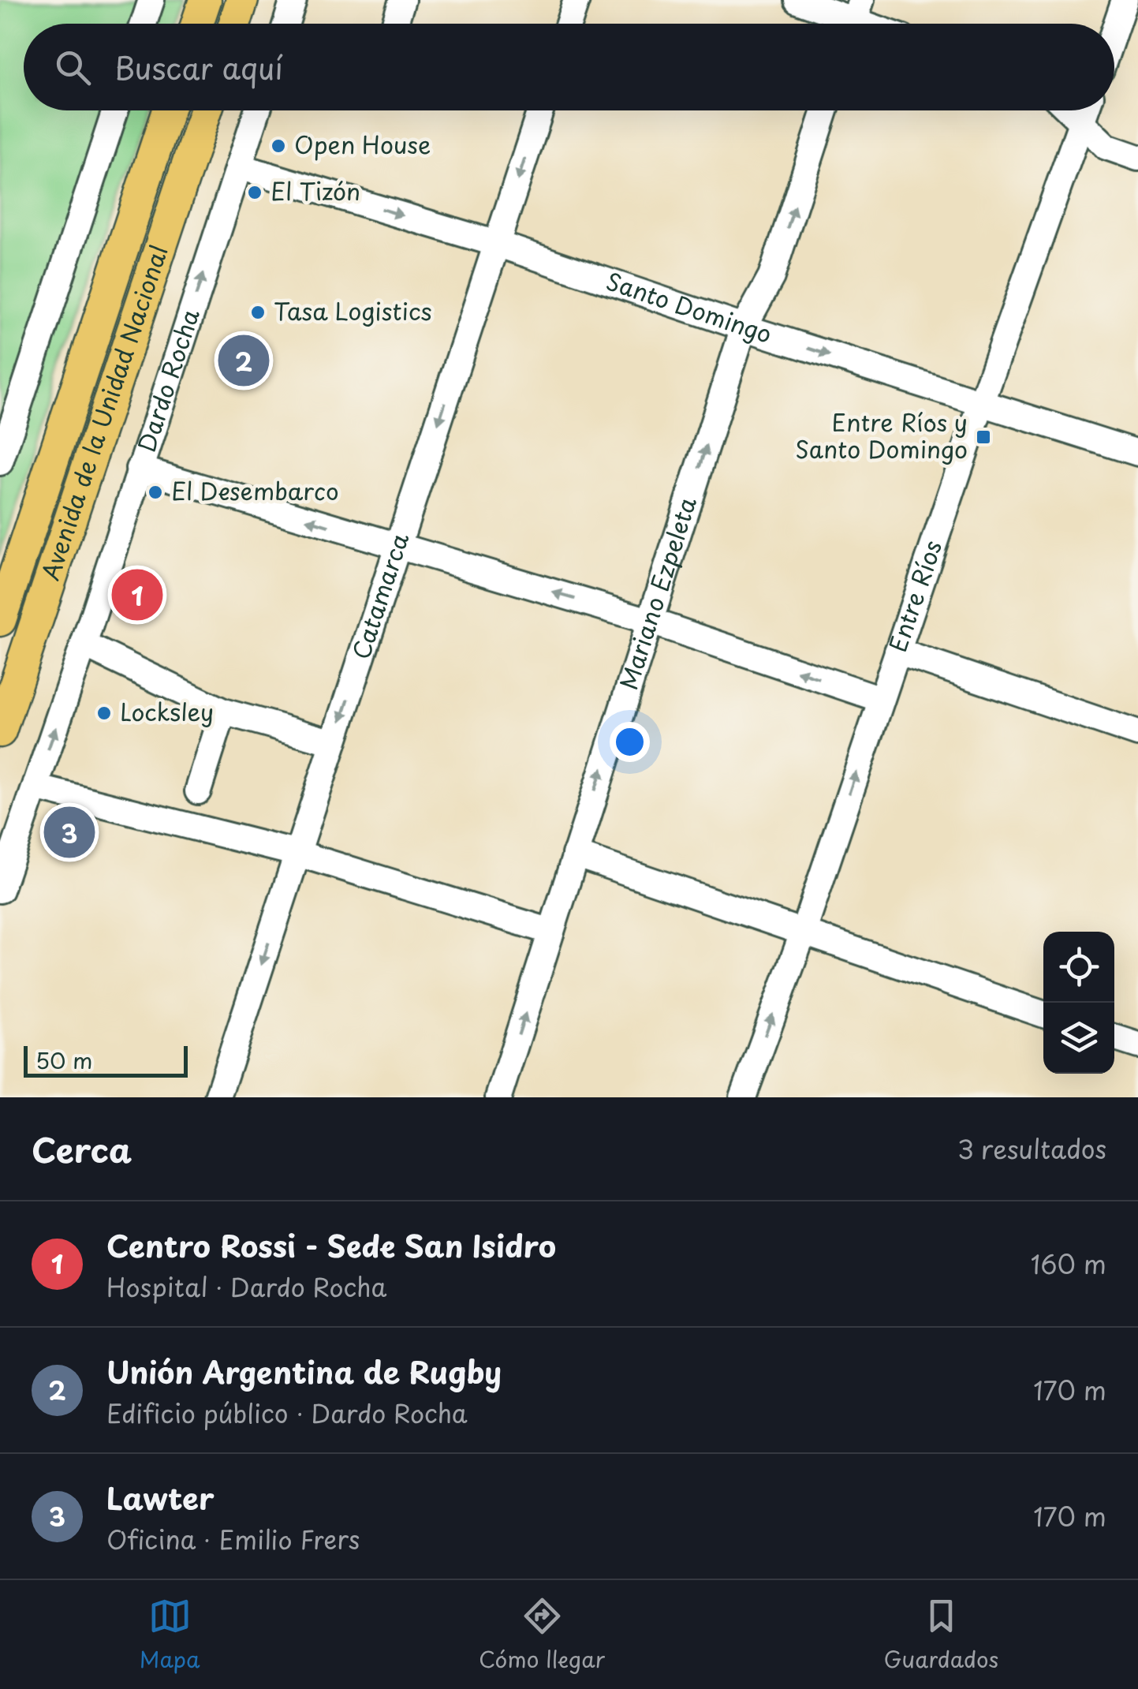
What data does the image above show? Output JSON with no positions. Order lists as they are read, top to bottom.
{
  "streets": {
    "main road": ["Avenida de la Unidad Nacional"],
    "street": [
      "Santo Domingo",
      "Dardo Rocha",
      "Mariano Ezpeleta",
      "Entre Ríos",
      "Catamarca"
    ]
  },
  "crossings": [
    ["Santo Domingo", "Dardo Rocha"],
    ["Santo Domingo", "Mariano Ezpeleta"],
    ["Santo Domingo", "Entre Ríos"],
    ["Santo Domingo", "Catamarca"]
  ],
  "one_way": [
    "Santo Domingo",
    "Mariano Ezpeleta",
    "Entre Ríos",
    "Catamarca"
  ],
  "places": {
    "other": [
      "Open House",
      "El Tizón",
      "Tasa Logistics",
      "El Desembarco",
      "Locksley"
    ],
    "transit": ["Entre Ríos y Santo Domingo"]
  },
  "scale_bar": "50 m",
  "page": {
    "search": "Buscar aquí",
    "pins": ["2", "1", "3"],
    "scale": "50 m",
    "heading": ["Cerca", "3 resultados"],
    "list": [
      {
        "mark": "1",
        "name": "Centro Rossi - Sede San Isidro",
        "note": "Hospital · Dardo Rocha",
        "value": "160 m"
      },
      {
        "mark": "2",
        "name": "Unión Argentina de Rugby",
        "note": "Edificio público · Dardo Rocha",
        "value": "170 m"
      },
      {
        "mark": "3",
        "name": "Lawter",
        "note": "Oficina · Emilio Frers",
        "value": "170 m"
      }
    ],
    "nav": ["Mapa", "Cómo llegar", "Guardados"]
  }
}
